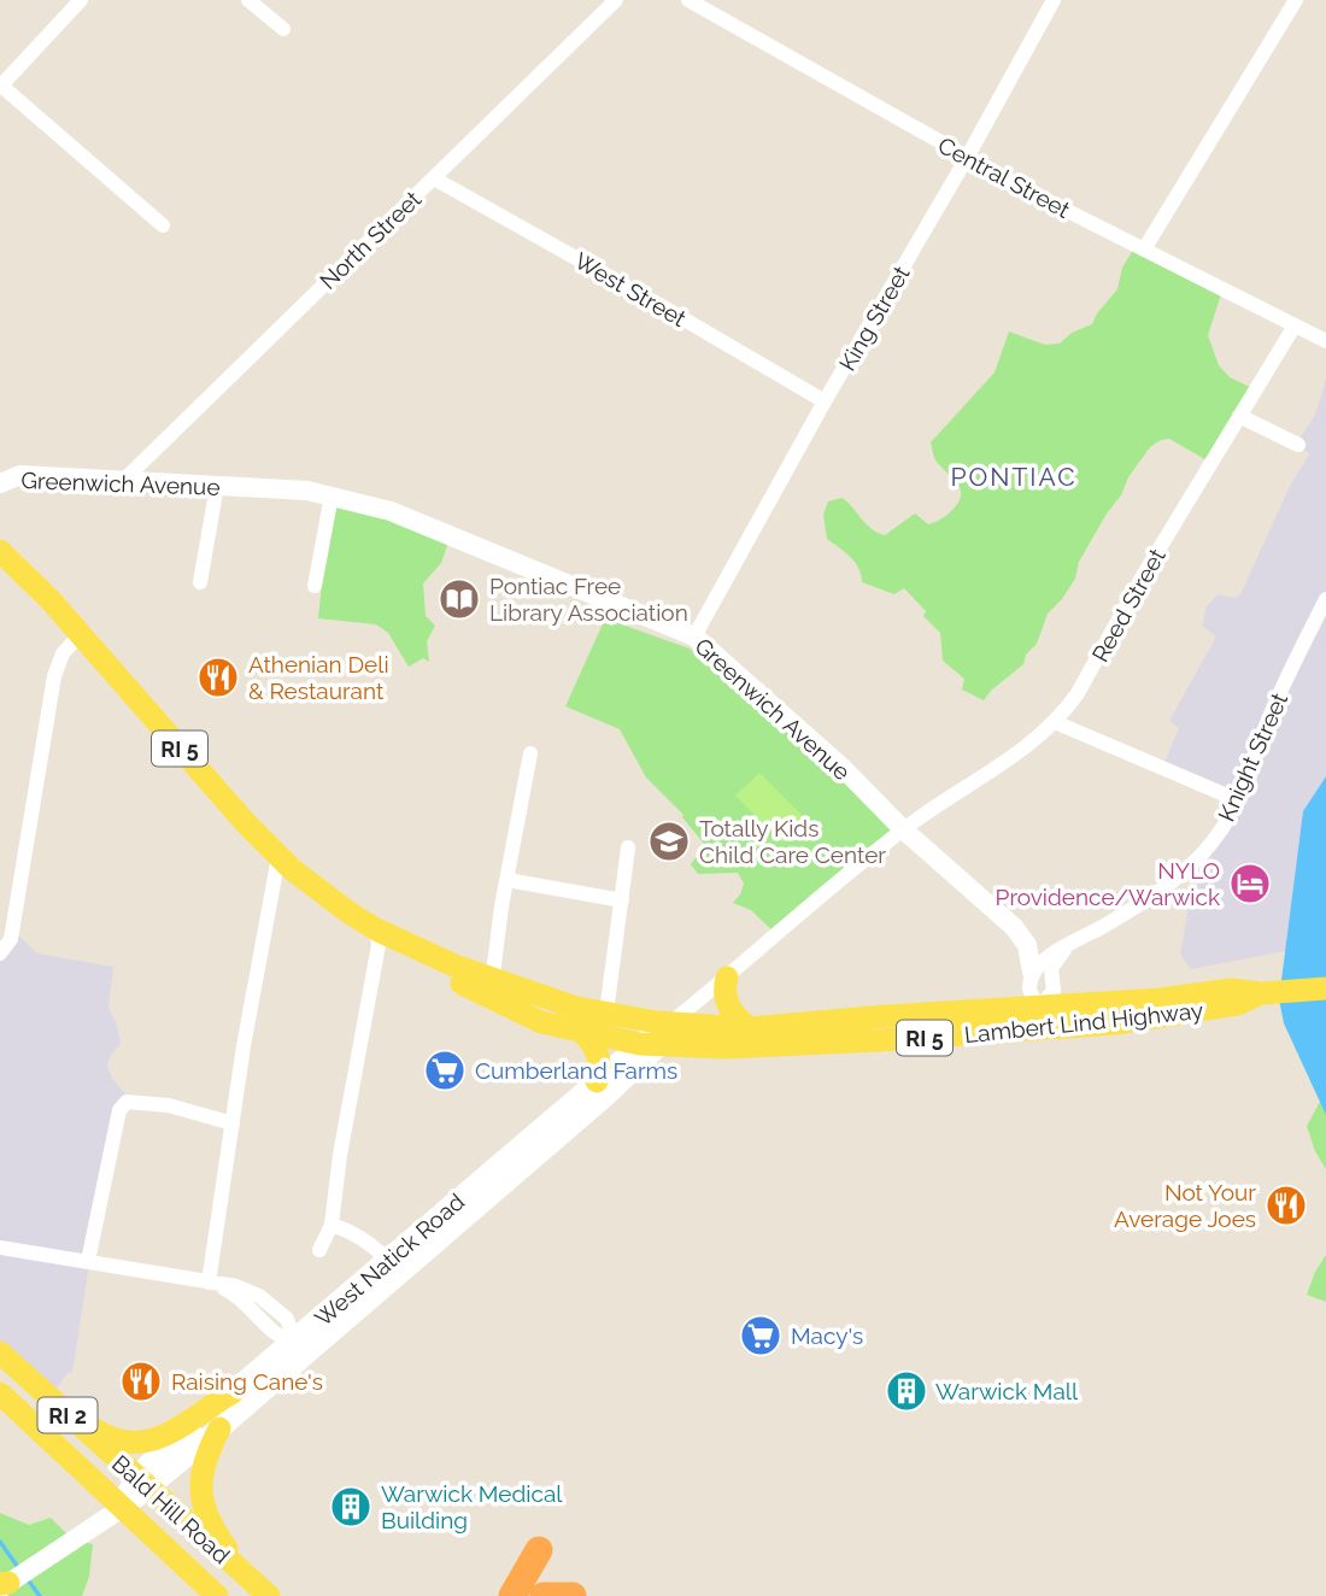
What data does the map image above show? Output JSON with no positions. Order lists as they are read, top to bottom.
{
  "streets": {
    "main road": [
      "RI 5",
      "Lambert Lind Highway",
      "West Natick Road",
      "RI 2",
      "Bald Hill Road"
    ],
    "street": [
      "Central Street",
      "North Street",
      "West Street",
      "King Street",
      "Greenwich Avenue",
      "Reed Street",
      "Knight Street"
    ]
  },
  "crossings": [
    ["Central Street", "King Street"],
    ["Central Street", "Reed Street"],
    ["North Street", "West Street"],
    ["North Street", "Greenwich Avenue"],
    ["West Street", "King Street"],
    ["King Street", "Greenwich Avenue"],
    ["Greenwich Avenue", "Reed Street"],
    ["Greenwich Avenue", "Knight Street"],
    ["Greenwich Avenue", "West Natick Road"],
    ["Reed Street", "West Natick Road"],
    ["Lambert Lind Highway", "West Natick Road"],
    ["West Natick Road", "Bald Hill Road"]
  ],
  "districts": ["PONTIAC"],
  "places": {
    "library": ["Pontiac Free Library Association"],
    "restaurant": ["Athenian Deli & Restaurant", "Not Your Average Joes", "Raising Cane's"],
    "school or university": ["Totally Kids Child Care Center"],
    "hotel": ["NYLO Providence/Warwick"],
    "supermarket": ["Cumberland Farms", "Macy's"],
    "building": ["Warwick Mall", "Warwick Medical Building"]
  }
}
